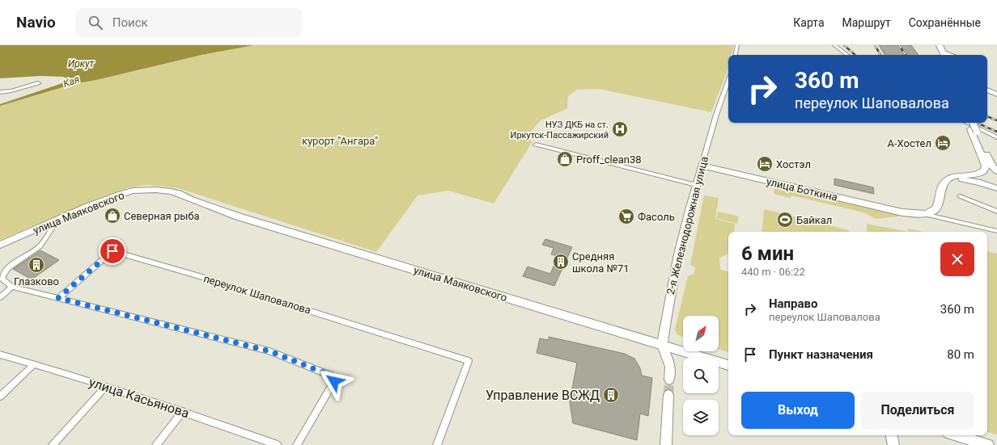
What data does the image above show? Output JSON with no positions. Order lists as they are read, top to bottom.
{
  "streets": {
    "main road": ["улица Боткина", "улица Маяковского", "2-я Железнодорожная улица"],
    "street": ["переулок Шаповалова", "улица Касьянова"]
  },
  "crossings": [
    ["улица Боткина", "2-я Железнодорожная улица"],
    ["улица Маяковского", "2-я Железнодорожная улица"]
  ],
  "water": ["Иркут", "Кая"],
  "parks": ["курорт \"Ангара\""],
  "places": {
    "hospital": ["НУЗ ДКБ на ст. Иркутск-Пассажирский"],
    "hotel": ["А-Хостел", "Хостэл"],
    "shop": ["Proff_clean38", "Северная рыба"],
    "supermarket": ["Фасоль"],
    "sports": ["Байкал"],
    "building": ["Средняя школа №71", "Глазково", "Управление ВСЖД"]
  },
  "north": "top right",
  "page": {
    "header": "Navio",
    "search": "Поиск",
    "nav": ["Карта", "Маршрут", "Сохранённые"],
    "turn": ["360 m", "переулок Шаповалова"],
    "heading": ["6 мин", "440 m · 06:22"],
    "list": [
      {
        "name": "Направо",
        "note": "переулок Шаповалова",
        "value": "360 m"
      },
      {
        "name": "Пункт назначения",
        "value": "80 m"
      }
    ],
    "buttons": ["Выход", "Поделиться"]
  }
}
